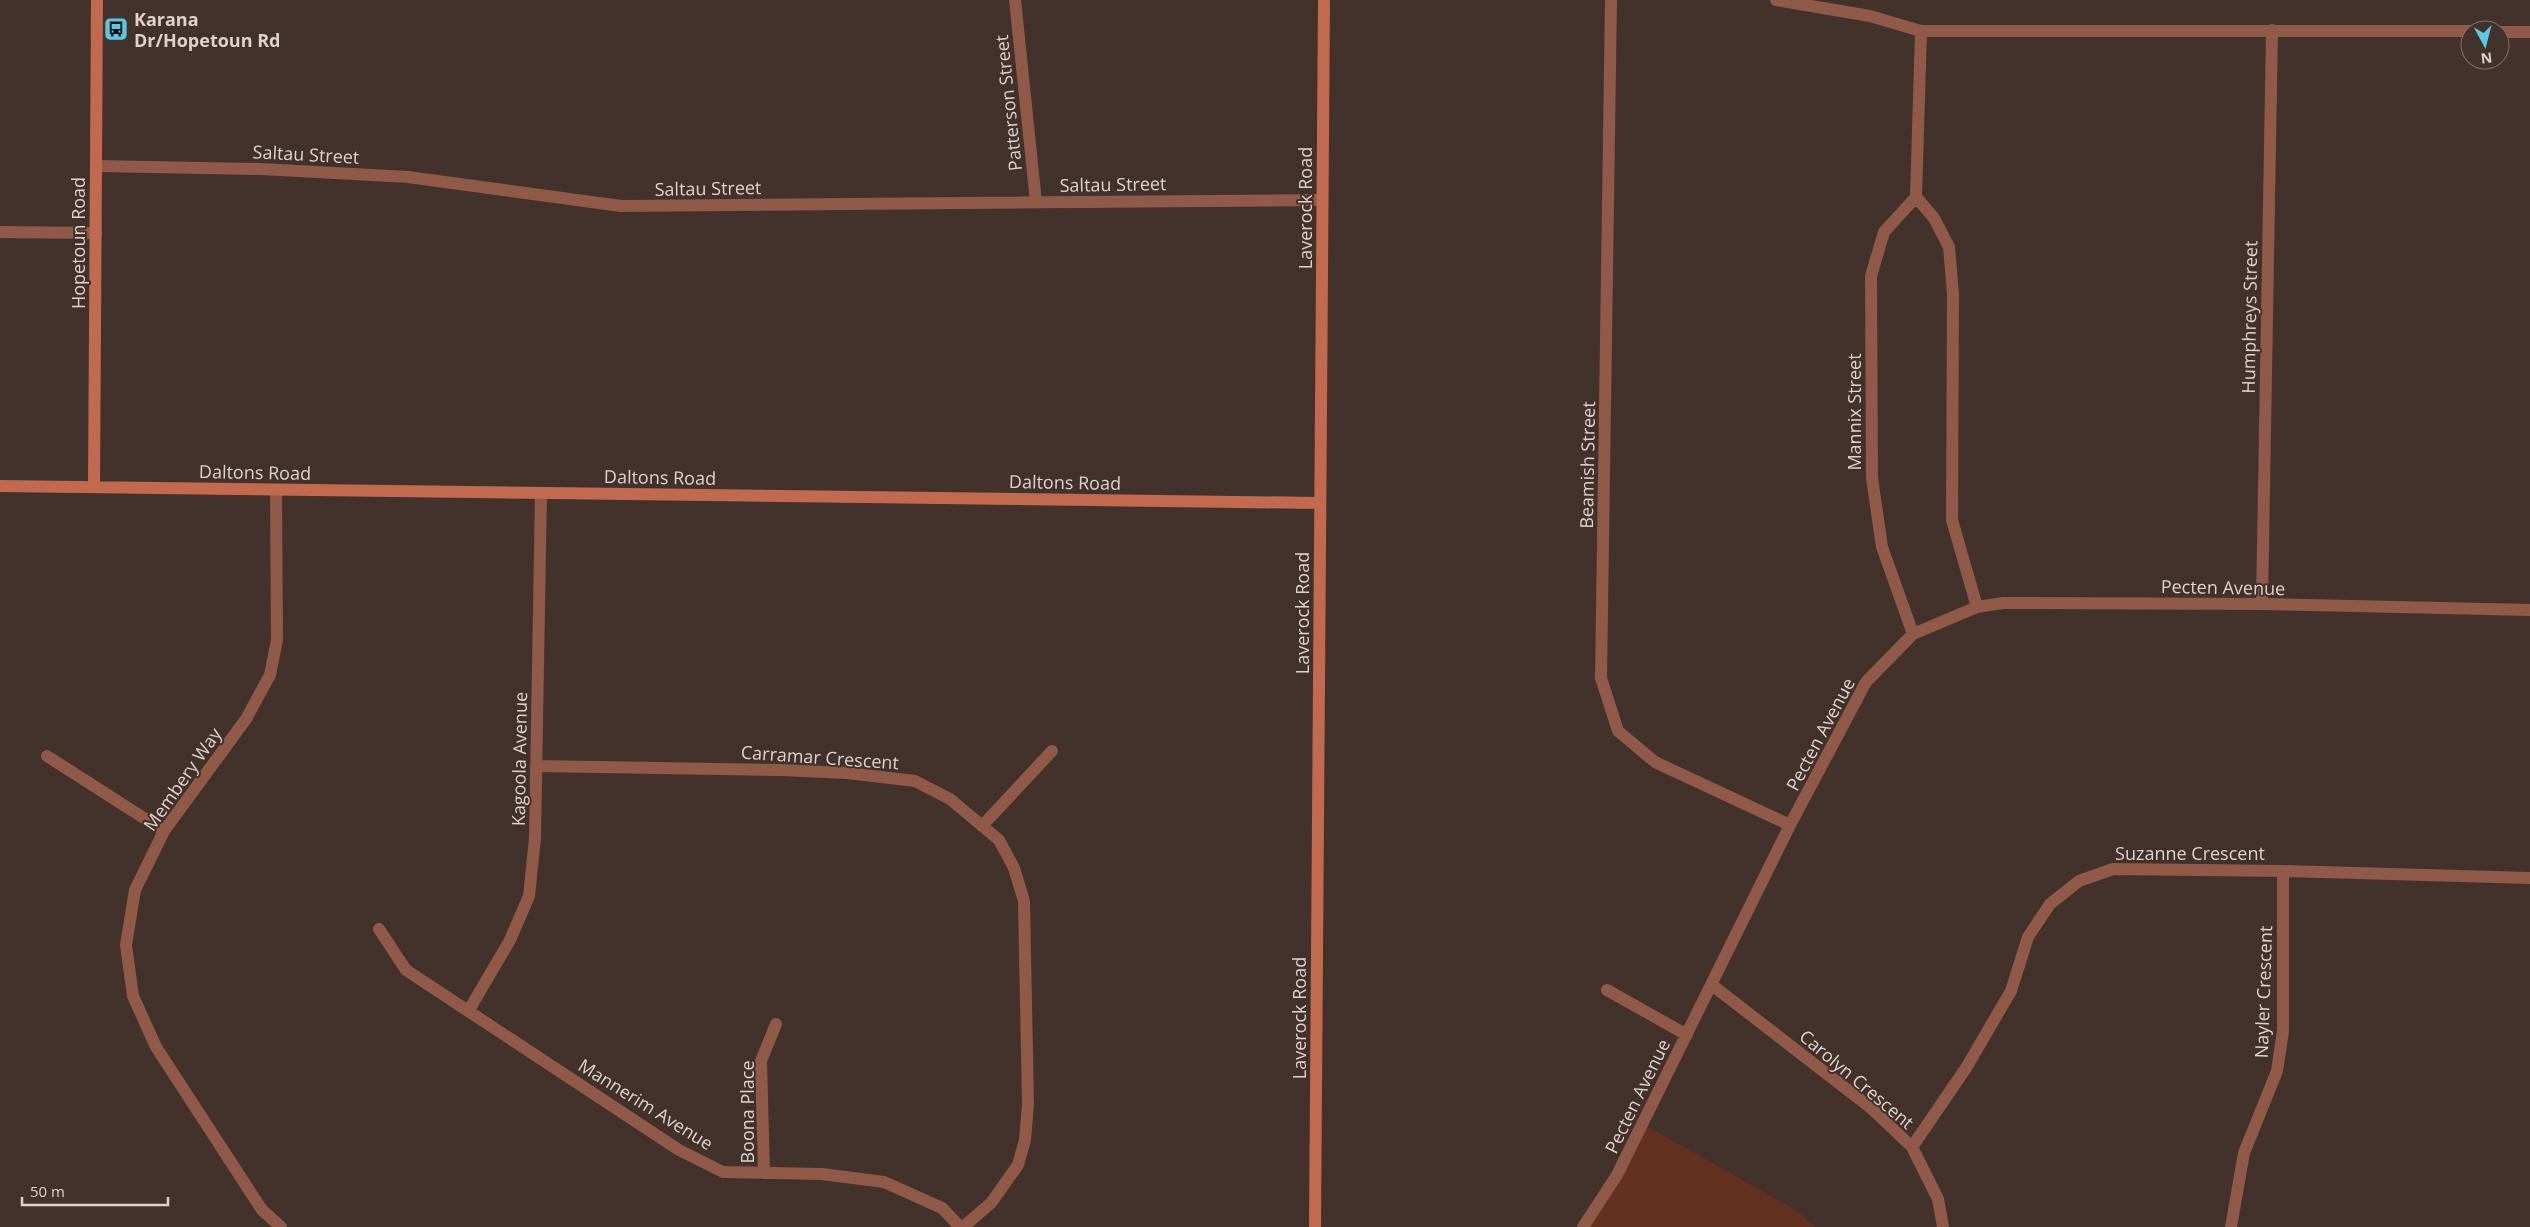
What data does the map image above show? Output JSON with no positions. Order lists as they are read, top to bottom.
{
  "streets": {
    "street": [
      "Patterson Street",
      "Saltau Street",
      "Laverock Road",
      "Hopetoun Road",
      "Humphreys Street",
      "Mannix Street",
      "Beamish Street",
      "Daltons Road",
      "Pecten Avenue",
      "Carramar Crescent",
      "Kagoola Avenue",
      "Membery Way",
      "Suzanne Crescent",
      "Nayler Crescent",
      "Carolyn Crescent",
      "Mannerim Avenue",
      "Boona Place"
    ]
  },
  "crossings": [
    ["Patterson Street", "Saltau Street"],
    ["Saltau Street", "Laverock Road"],
    ["Saltau Street", "Hopetoun Road"],
    ["Laverock Road", "Daltons Road"],
    ["Hopetoun Road", "Daltons Road"],
    ["Humphreys Street", "Pecten Avenue"],
    ["Mannix Street", "Pecten Avenue"],
    ["Beamish Street", "Pecten Avenue"],
    ["Daltons Road", "Kagoola Avenue"],
    ["Daltons Road", "Membery Way"],
    ["Pecten Avenue", "Carolyn Crescent"],
    ["Carramar Crescent", "Kagoola Avenue"],
    ["Carramar Crescent", "Mannerim Avenue"],
    ["Kagoola Avenue", "Mannerim Avenue"],
    ["Suzanne Crescent", "Nayler Crescent"],
    ["Suzanne Crescent", "Carolyn Crescent"],
    ["Mannerim Avenue", "Boona Place"]
  ],
  "places": {
    "bus stop": ["Karana Dr/Hopetoun Rd"]
  },
  "scale_bar": "50 m",
  "north": "bottom"
}
